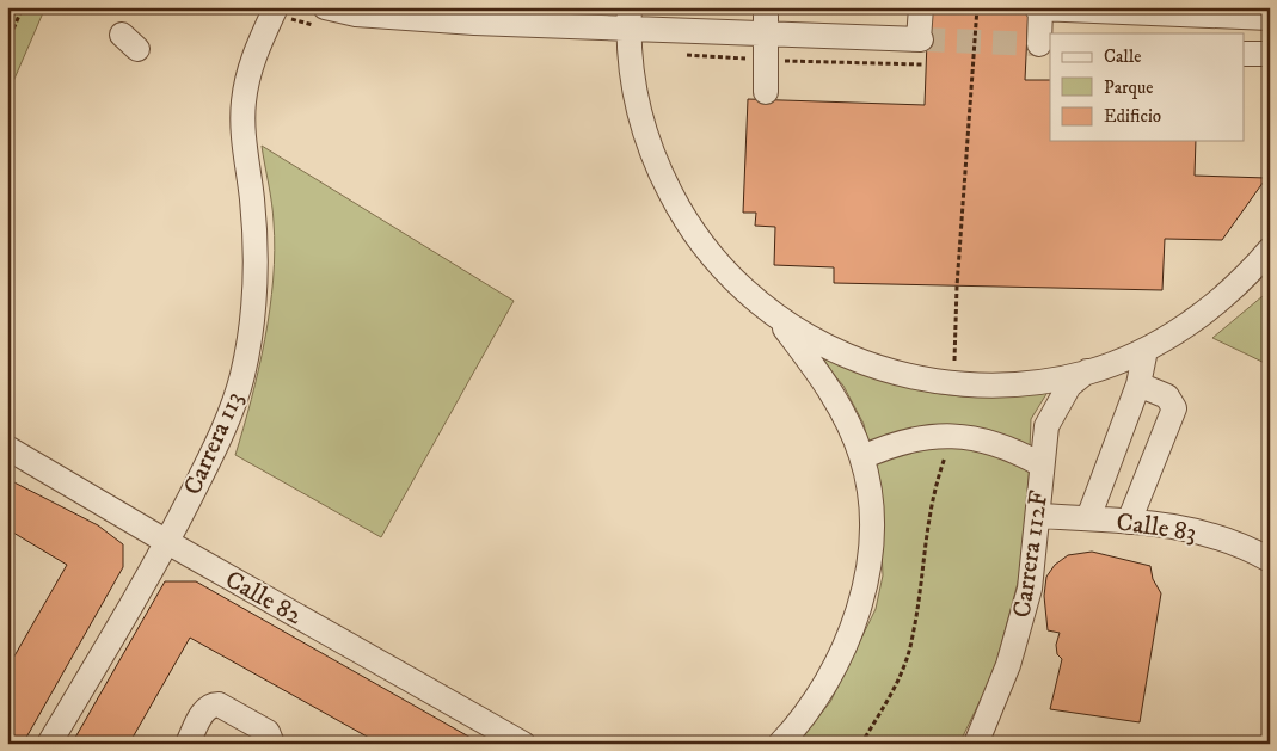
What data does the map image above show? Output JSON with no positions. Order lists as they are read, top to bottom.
{
  "streets": {
    "street": [
      "Carrera 113",
      "Calle 83",
      "Carrera 112F",
      "Calle 82"
    ]
  },
  "crossings": [
    ["Carrera 113", "Calle 82"],
    ["Calle 83", "Carrera 112F"]
  ],
  "legend": ["Calle", "Parque", "Edificio"]
}
